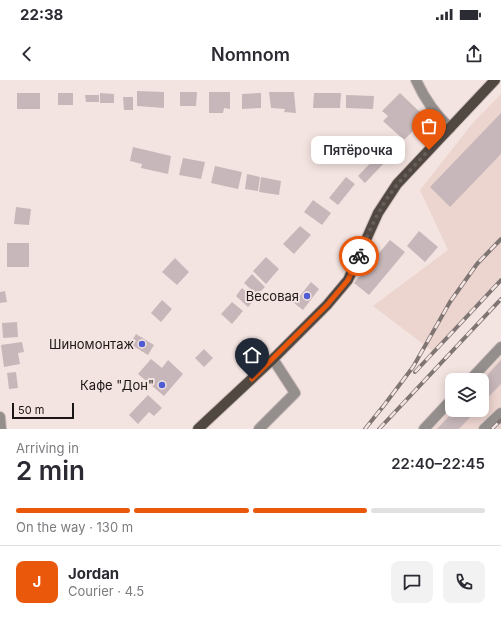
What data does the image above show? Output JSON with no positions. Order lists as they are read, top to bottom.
{
  "places": [
    "Пятёрочка",
    "Весовая",
    "Шиномонтаж",
    "Кафе \"Дон\""
  ],
  "scale_bar": "50 m",
  "page": {
    "status": "22:38",
    "header": "Nomnom",
    "bubble": "Пятёрочка",
    "scale": "50 m",
    "heading": ["2 min", "Arriving in", "22:40–22:45"],
    "panel": ["Jordan", "Courier · 4.5"],
    "bar": "On the way · 130 m",
    "round": "J"
  }
}
